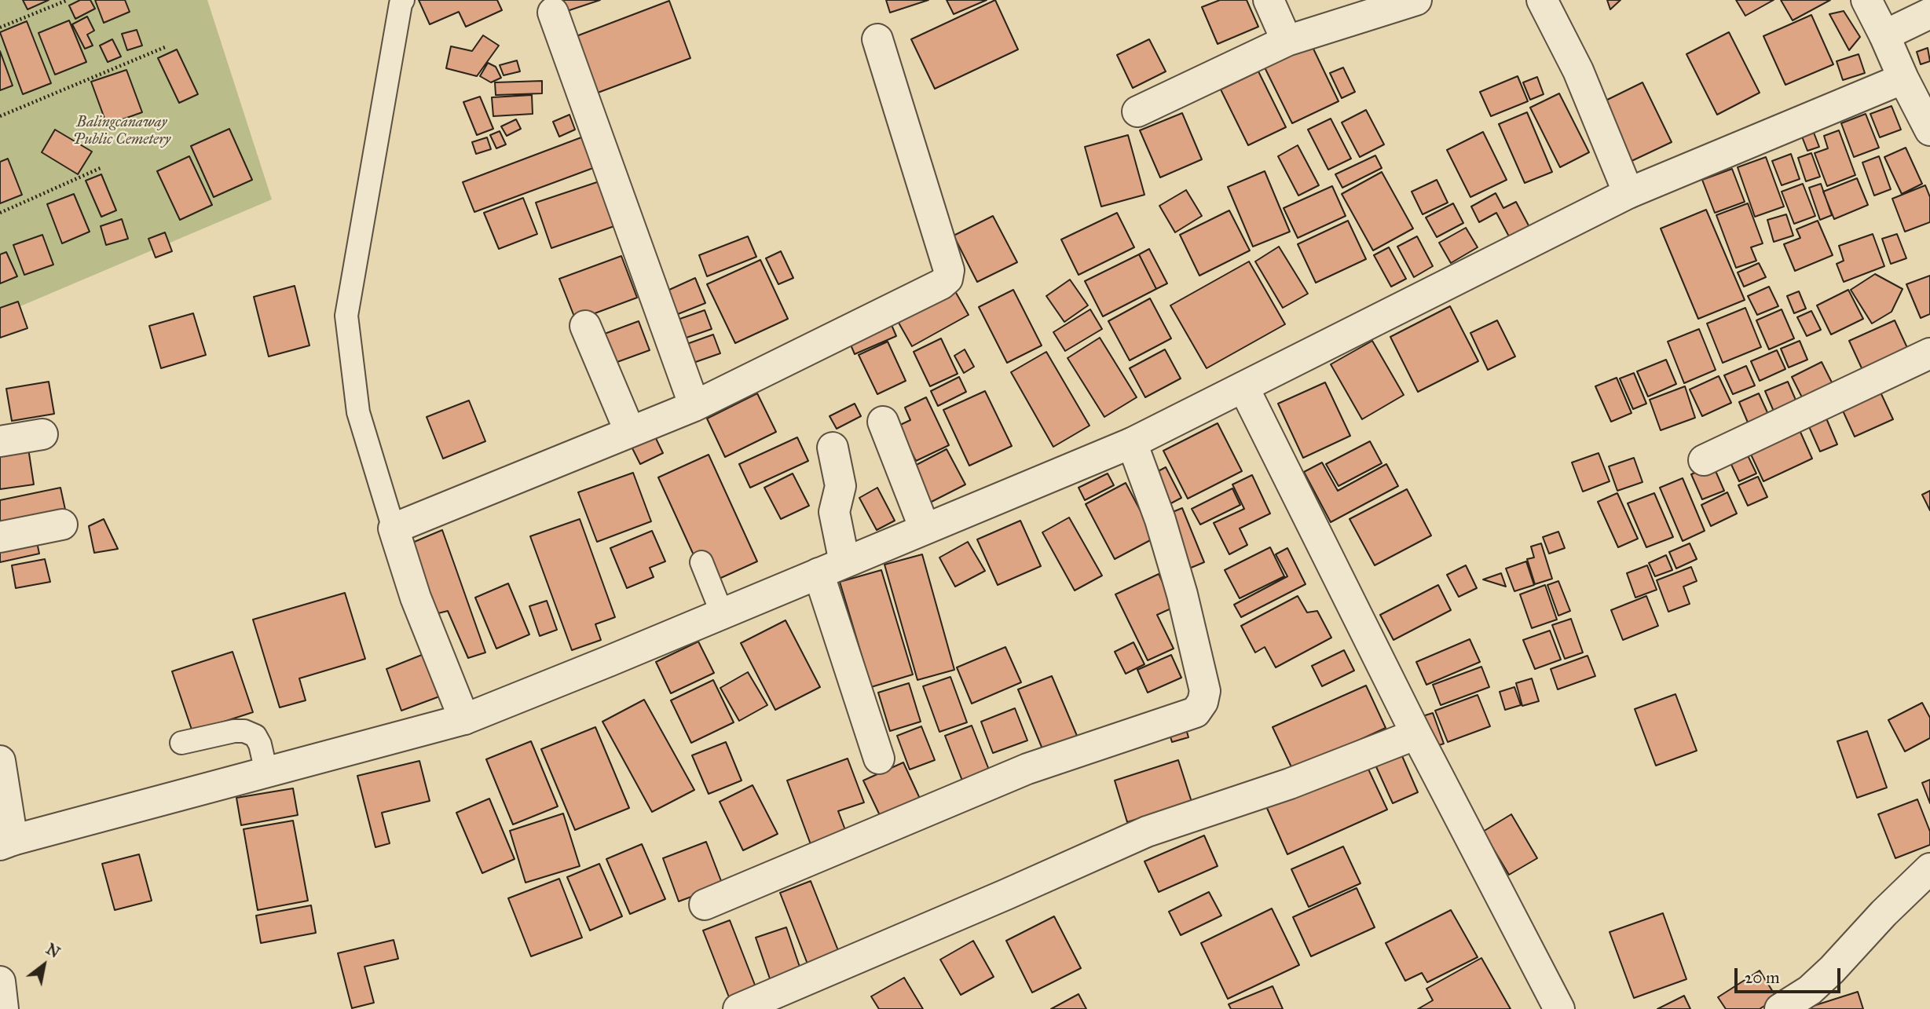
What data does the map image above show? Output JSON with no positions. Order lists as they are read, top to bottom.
{
  "parks": ["Balingcanaway Public Cemetery"],
  "scale_bar": "20 m",
  "north": "top right"
}
